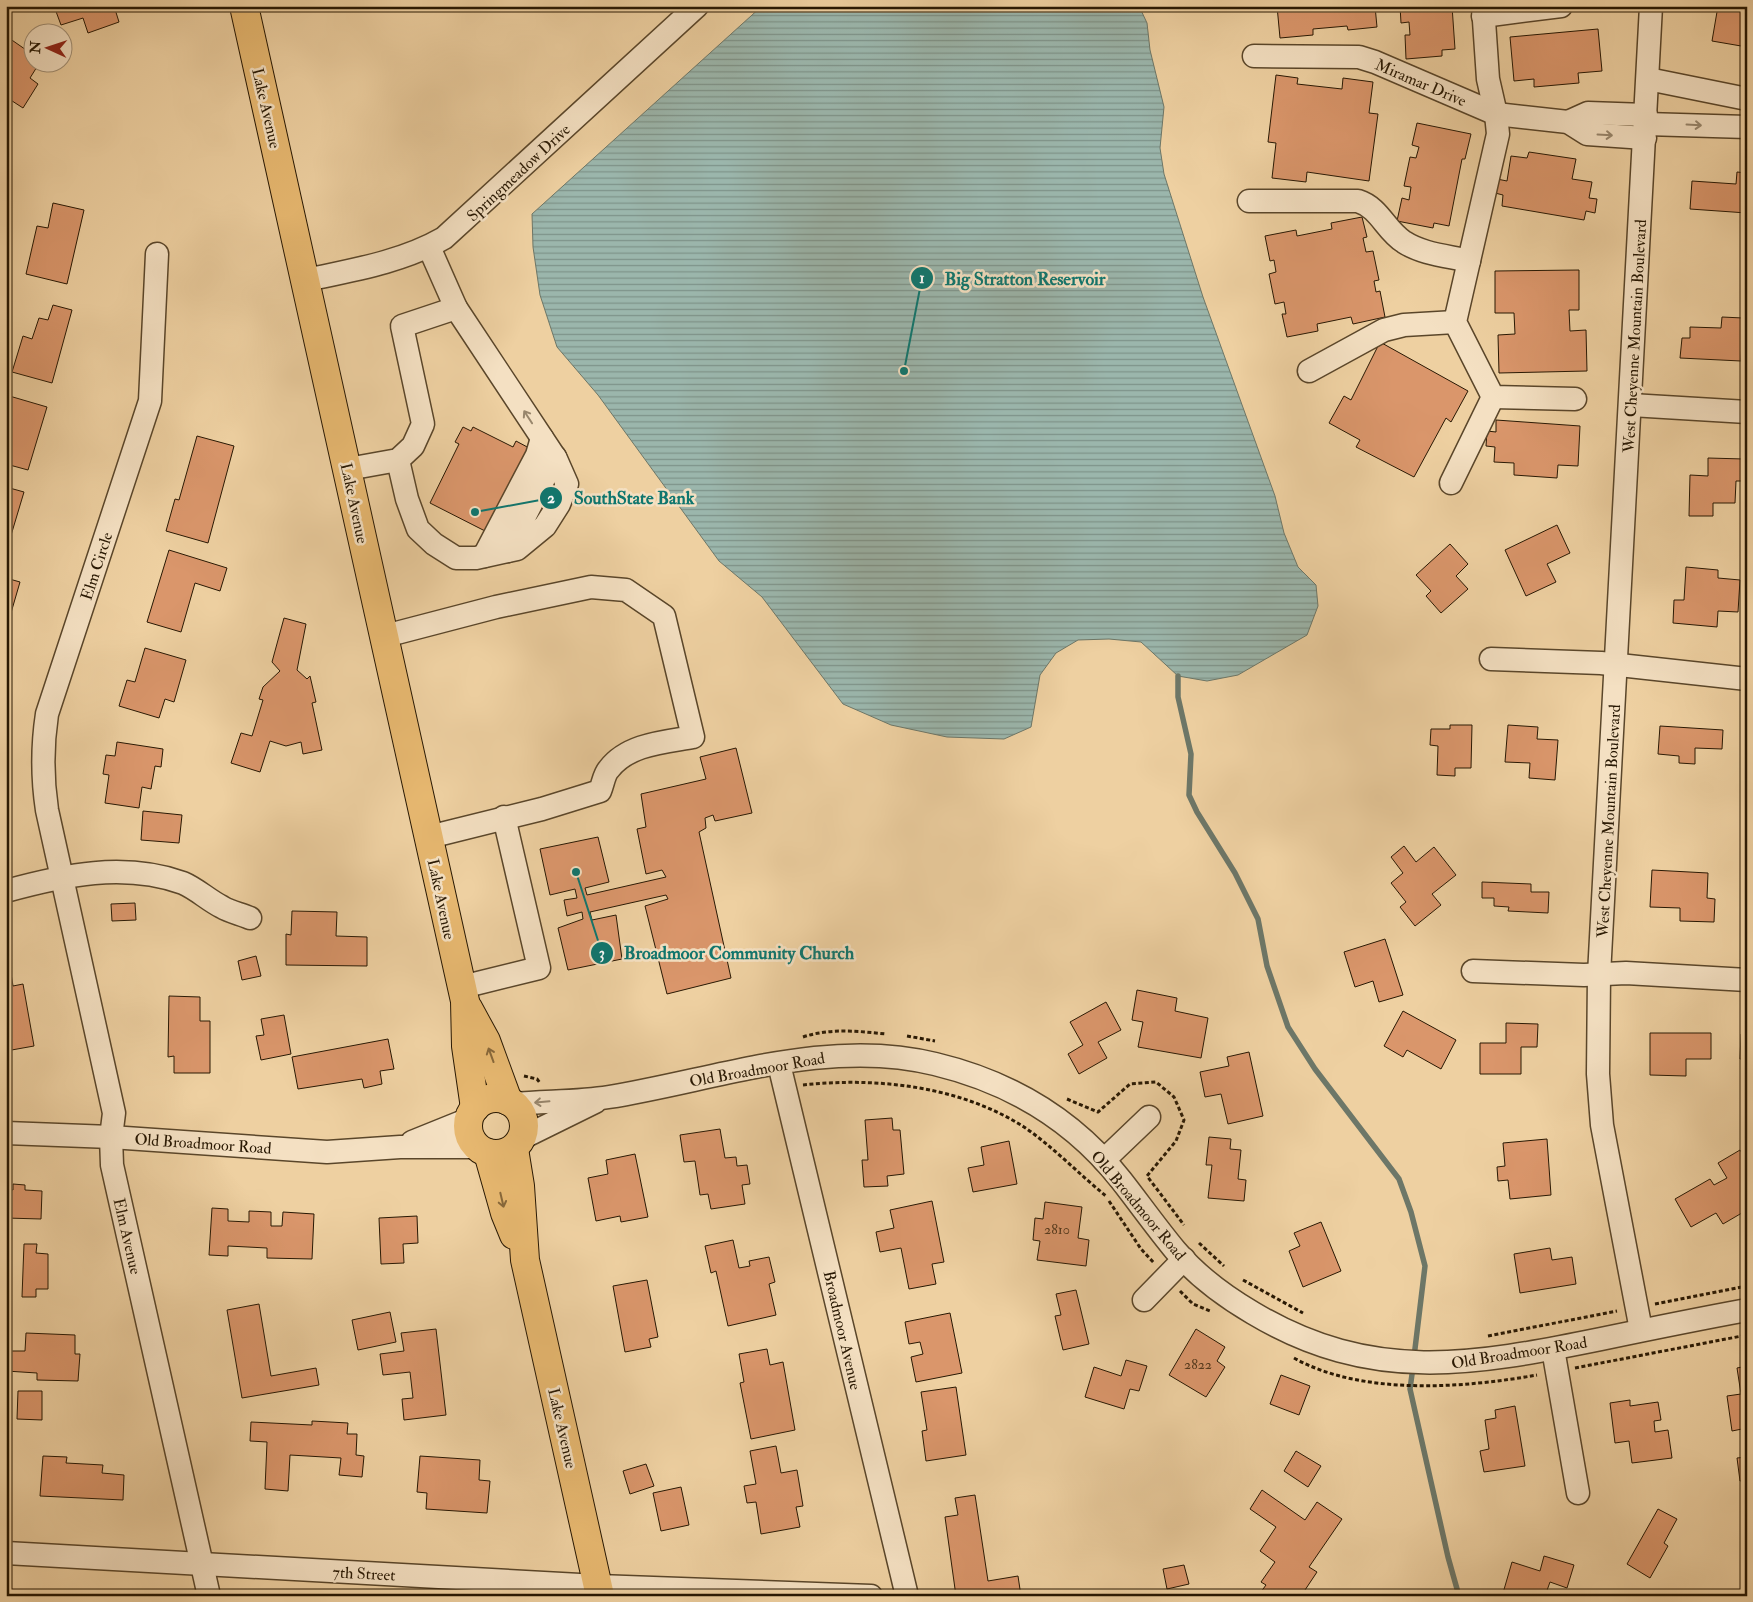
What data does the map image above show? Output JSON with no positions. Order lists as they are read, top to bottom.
{
  "streets": {
    "main road": ["Lake Avenue"],
    "street": [
      "Miramar Drive",
      "Springmeadow Drive",
      "West Cheyenne Mountain Boulevard",
      "Elm Circle",
      "Old Broadmoor Road",
      "Elm Avenue",
      "Broadmoor Avenue",
      "7th Street"
    ]
  },
  "crossings": [
    ["Miramar Drive", "West Cheyenne Mountain Boulevard"],
    ["Lake Avenue", "Springmeadow Drive"],
    ["Lake Avenue", "Old Broadmoor Road"],
    ["Lake Avenue", "7th Street"],
    ["West Cheyenne Mountain Boulevard", "Old Broadmoor Road"],
    ["Elm Circle", "Elm Avenue"],
    ["Old Broadmoor Road", "Elm Avenue"],
    ["Old Broadmoor Road", "Broadmoor Avenue"],
    ["Elm Avenue", "7th Street"]
  ],
  "places": ["Big Stratton Reservoir", "SouthState Bank", "Broadmoor Community Church"],
  "house_numbers": ["2810", "2822"],
  "north": "left"
}
